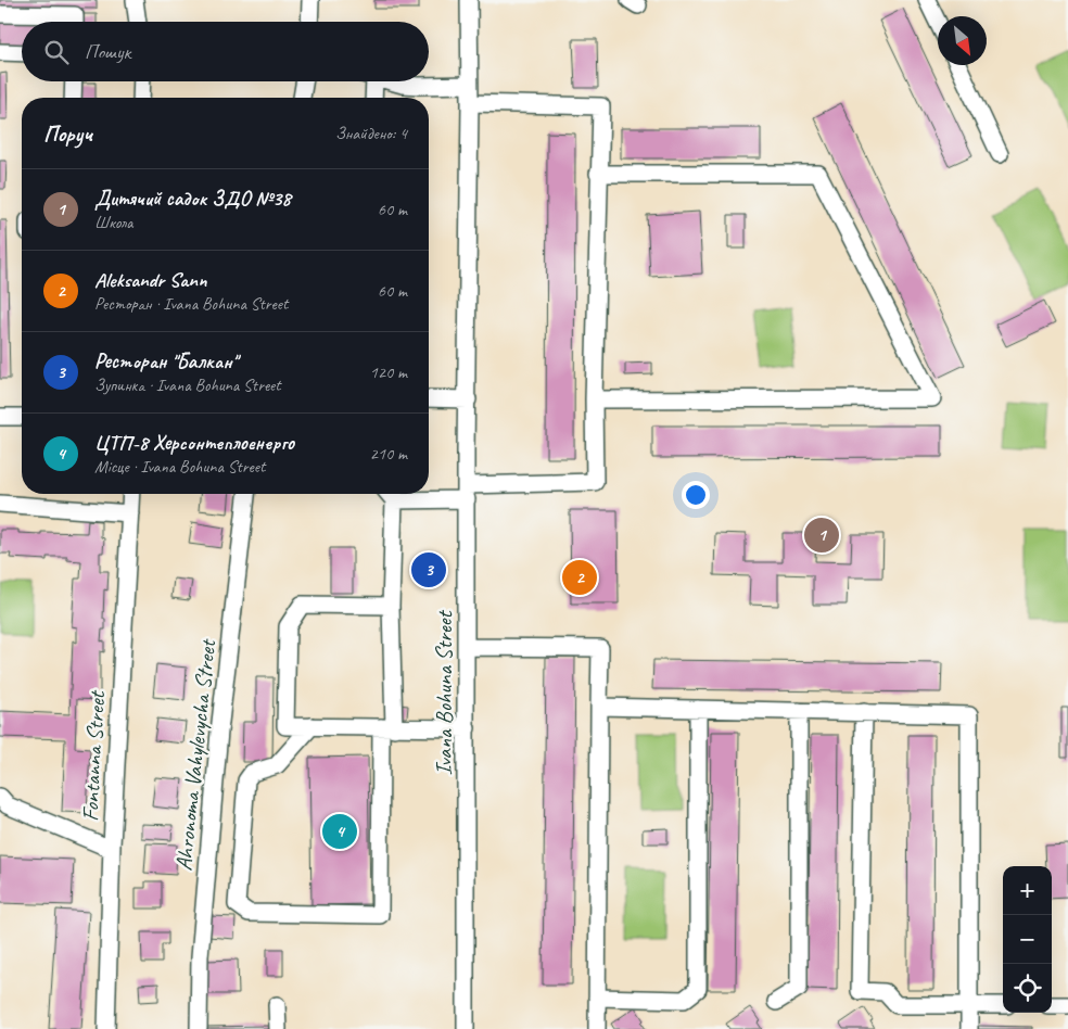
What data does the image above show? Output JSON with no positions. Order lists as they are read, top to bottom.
{
  "streets": {
    "street": ["Ivana Bohuna Street", "Ahronoma Vahylevycha Street", "Fontanna Street"]
  },
  "north": "bottom right",
  "page": {
    "search": "Пошук",
    "heading": ["Поруч", "Знайдено: 4"],
    "list": [
      {
        "mark": "1",
        "name": "Дитячий садок ЗДО №38",
        "note": "Школа",
        "value": "60 m"
      },
      {
        "mark": "2",
        "name": "Aleksandr Sann",
        "note": "Ресторан · Ivana Bohuna Street",
        "value": "60 m"
      },
      {
        "mark": "3",
        "name": "Ресторан \"Балкан\"",
        "note": "Зупинка · Ivana Bohuna Street",
        "value": "120 m"
      },
      {
        "mark": "4",
        "name": "ЦТП-8 Херсонтеплоенерго",
        "note": "Місце · Ivana Bohuna Street",
        "value": "210 m"
      }
    ],
    "pins": [
      "1",
      "3",
      "2",
      "4"
    ],
    "map_buttons": ["+", "−"]
  }
}
